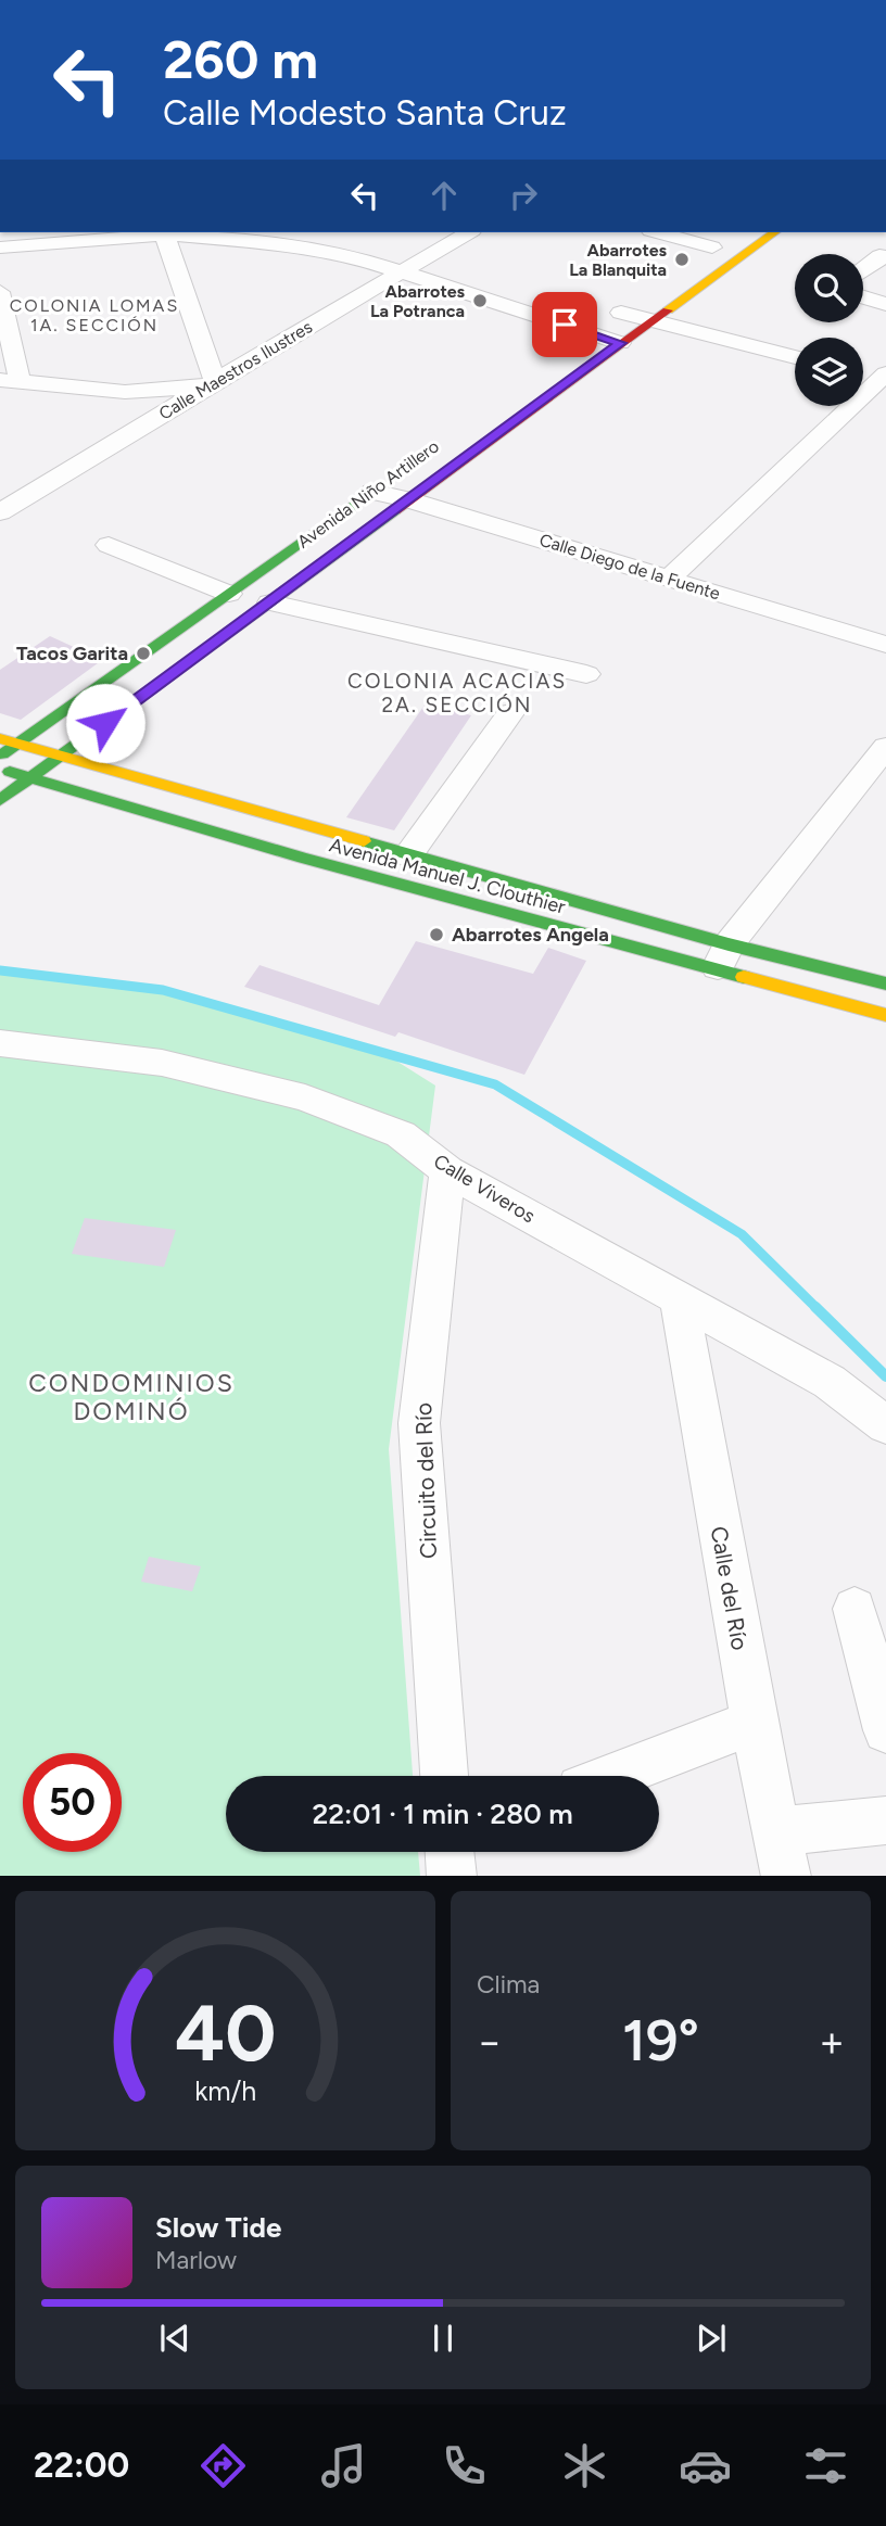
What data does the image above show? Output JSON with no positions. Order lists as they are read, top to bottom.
{
  "streets": {
    "main road": ["Avenida Niño Artillero", "Avenida Manuel J. Clouthier"],
    "street": [
      "Calle Maestros Ilustres",
      "Calle Diego de la Fuente",
      "Calle Viveros",
      "Circuito del Río",
      "Calle del Río"
    ]
  },
  "crossings": [
    ["Avenida Niño Artillero", "Calle Diego de la Fuente"],
    ["Avenida Niño Artillero", "Avenida Manuel J. Clouthier"],
    ["Calle Viveros", "Circuito del Río"],
    ["Calle Viveros", "Calle del Río"]
  ],
  "districts": ["COLONIA LOMAS 1A. SECCIÓN", "COLONIA ACACIAS 2A. SECCIÓN", "CONDOMINIOS DOMINÓ"],
  "places": [
    "Abarrotes La Blanquita",
    "Abarrotes La Potranca",
    "Tacos Garita",
    "Abarrotes Angela"
  ],
  "page": {
    "turn": ["260 m", "Calle Modesto Santa Cruz"],
    "limit": "50",
    "trip": "22:01 · 1 min · 280 m",
    "tile": "Clima",
    "heat": ["−", "19°", "+"],
    "song": ["Slow Tide", "Marlow"],
    "tabs": "22:00",
    "gauge": ["40", "km/h"]
  }
}
